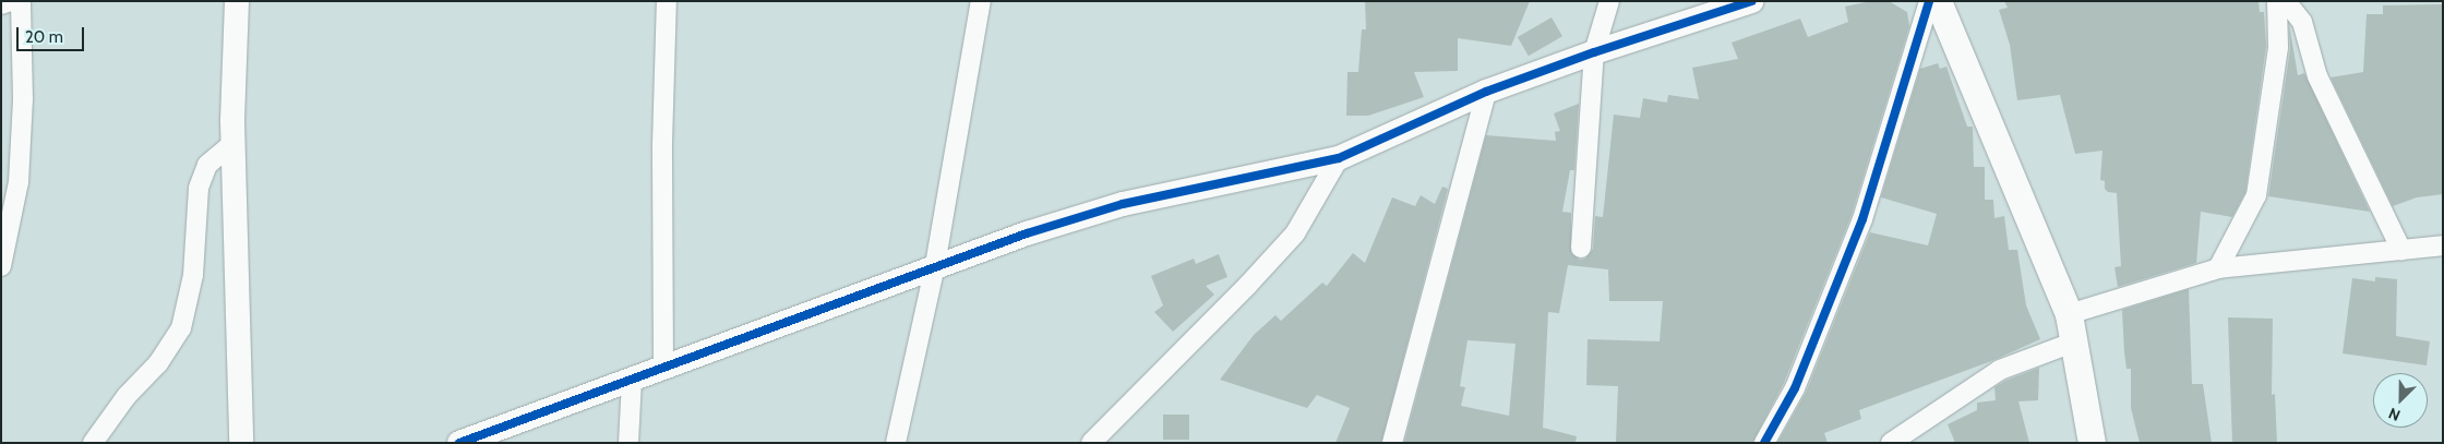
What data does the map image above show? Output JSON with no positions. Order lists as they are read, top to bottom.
{
  "scale_bar": "20 m",
  "north": "bottom left"
}
